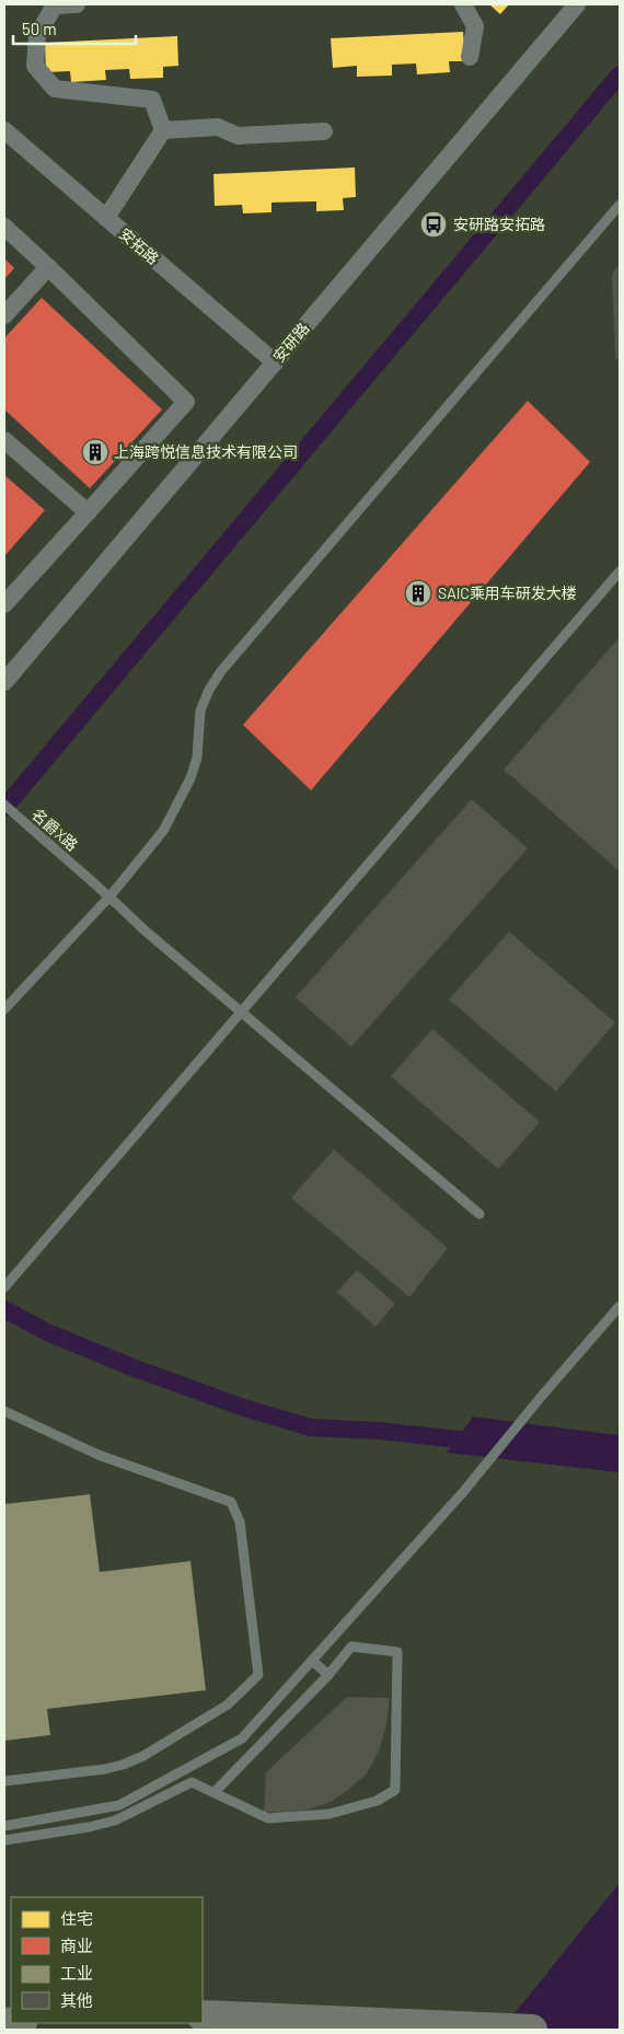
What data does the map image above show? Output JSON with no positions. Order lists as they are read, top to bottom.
{
  "streets": {
    "street": ["安拓路", "安研路"],
    "lane": ["名爵X路"]
  },
  "crossings": [
    ["安拓路", "安研路"]
  ],
  "places": {
    "bus stop": ["安研路安拓路"],
    "building": ["上海跨悦信息技术有限公司", "SAIC乘用车研发大楼"]
  },
  "legend": [
    "住宅",
    "商业",
    "工业",
    "其他"
  ],
  "scale_bar": "50 m"
}
